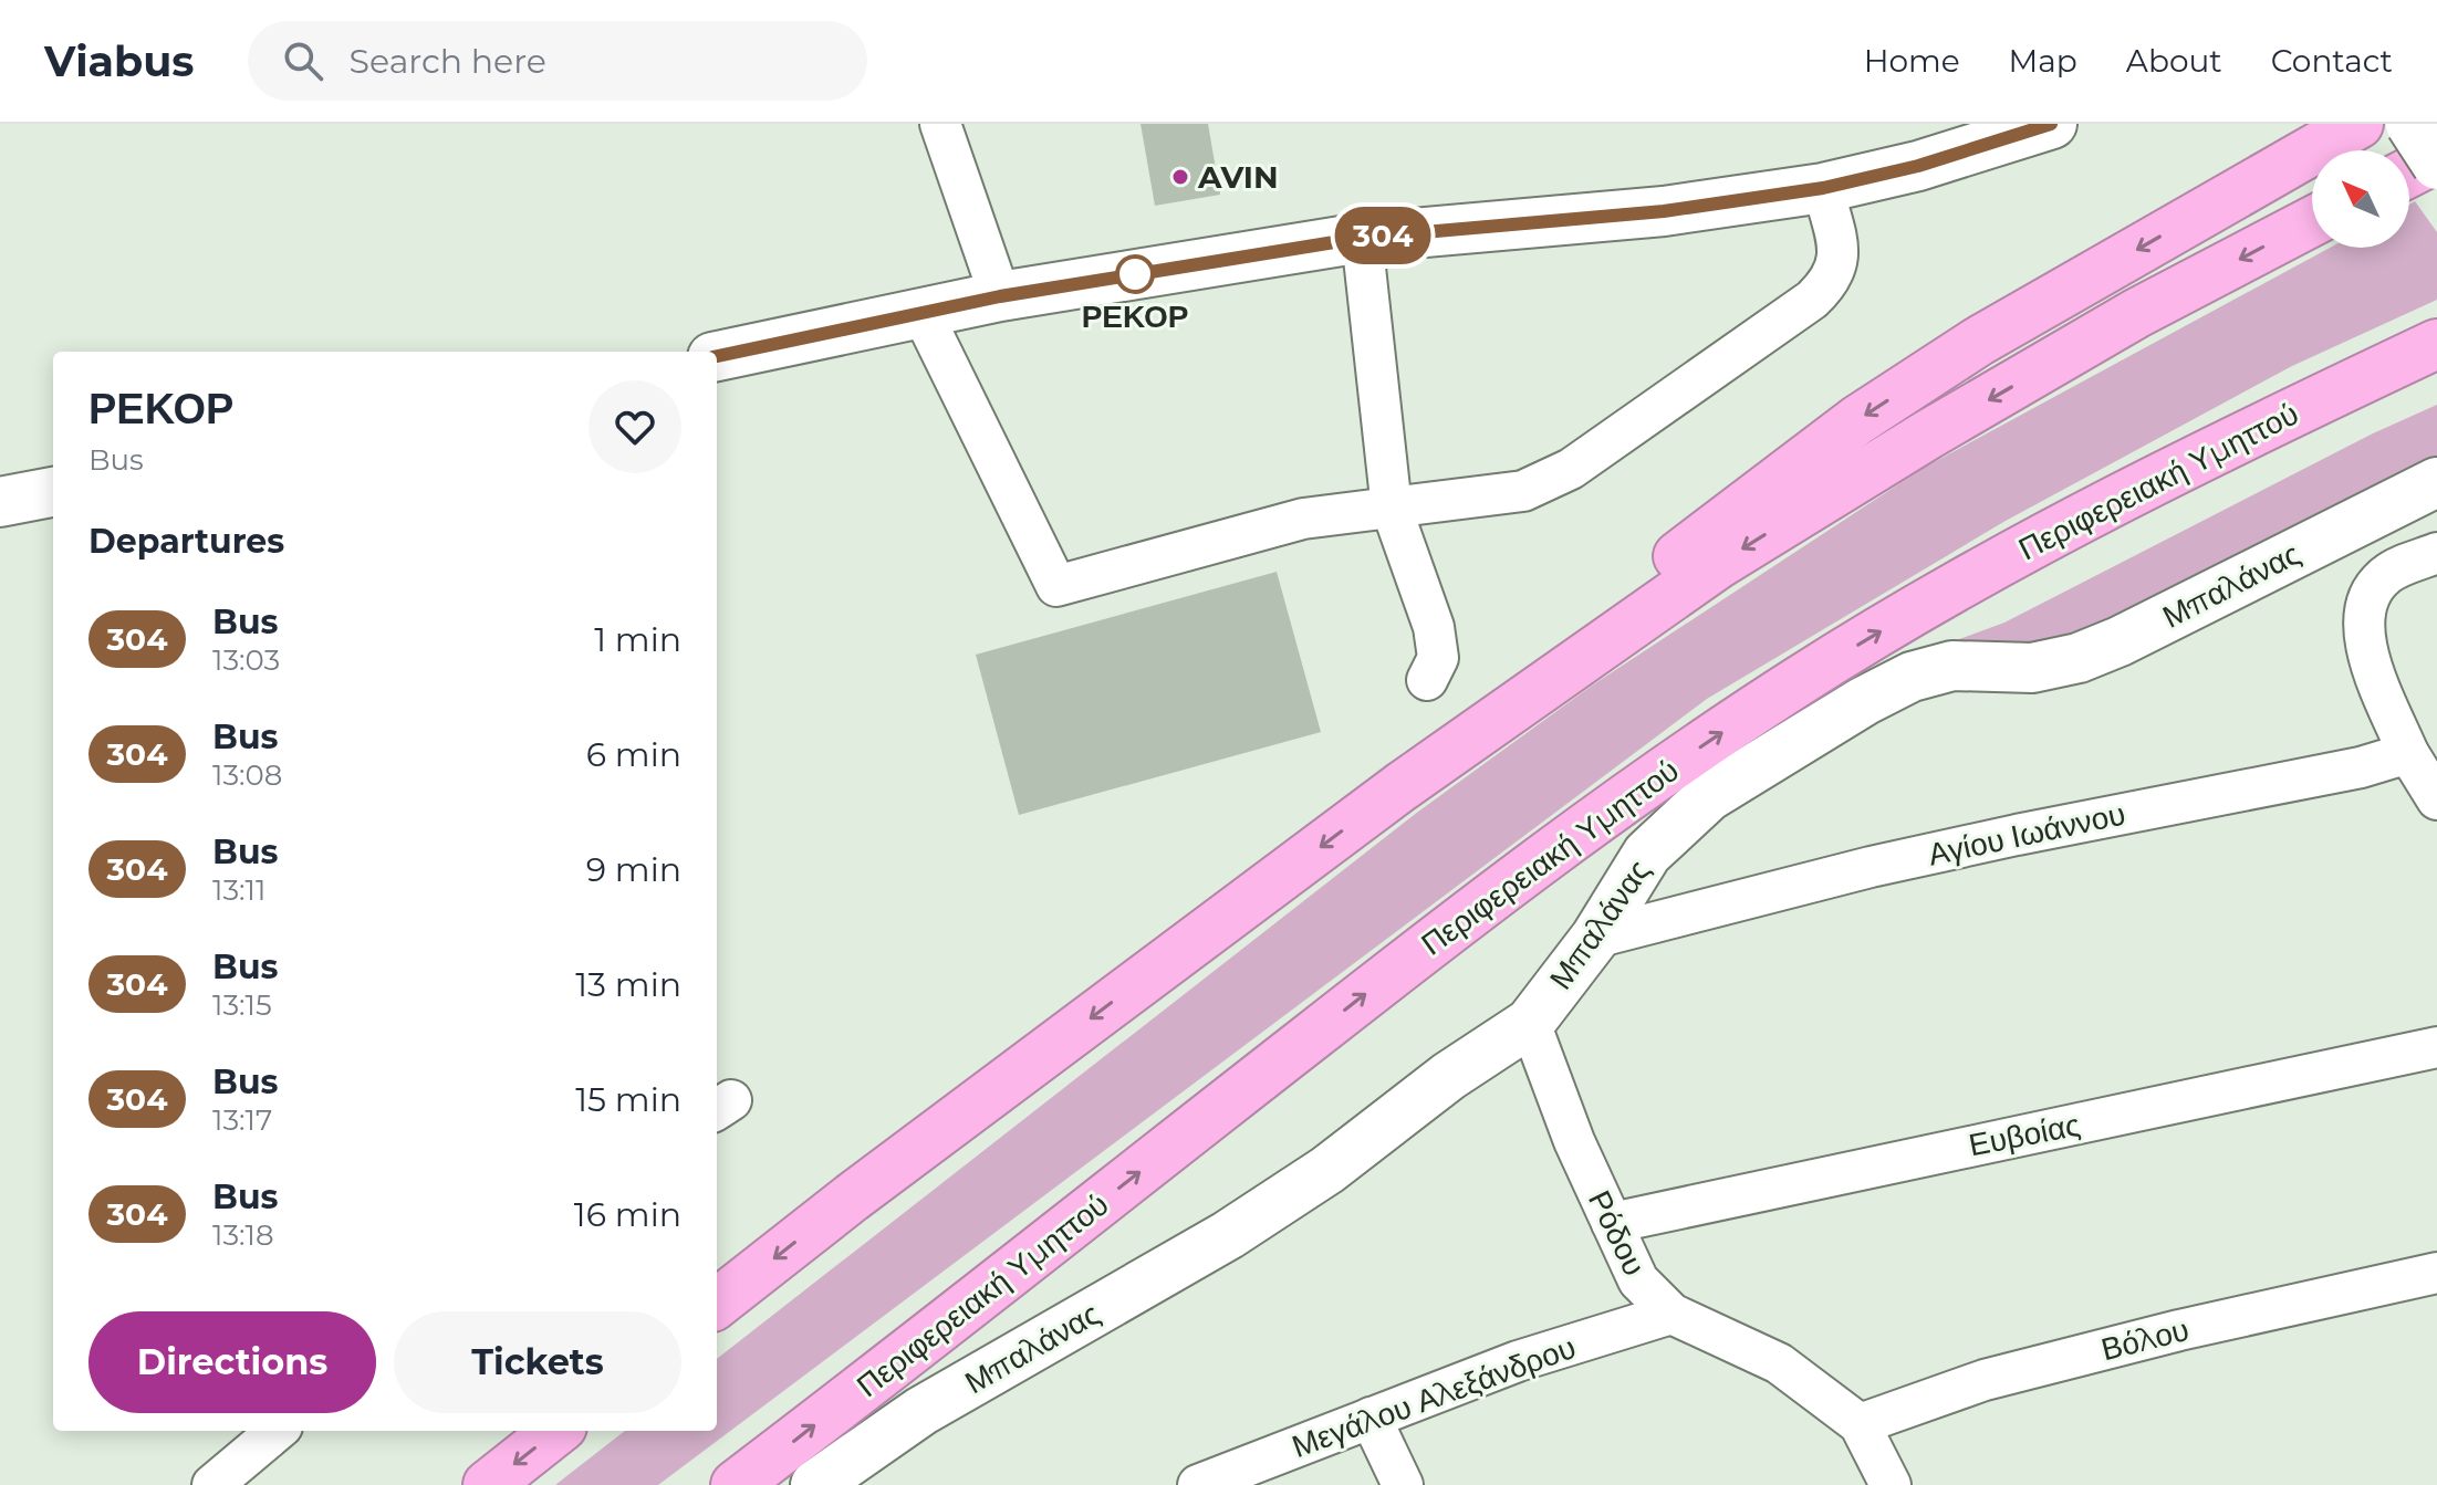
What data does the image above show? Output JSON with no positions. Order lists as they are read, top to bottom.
{
  "streets": {
    "highway": ["Περιφερειακή Υμηττού"],
    "street": [
      "Μπαλάνας",
      "Αγίου Ιωάννου",
      "Ευβοίας",
      "Ρόδου",
      "Βόλου",
      "Μεγάλου Αλεξάνδρου"
    ]
  },
  "crossings": [
    ["Μπαλάνας", "Αγίου Ιωάννου"],
    ["Μπαλάνας", "Ρόδου"],
    ["Ευβοίας", "Ρόδου"],
    ["Ρόδου", "Βόλου"],
    ["Ρόδου", "Μεγάλου Αλεξάνδρου"]
  ],
  "places": ["AVIN", "ΡΕΚΟΡ"],
  "lines": ["bus line 304"],
  "north": "top left",
  "page": {
    "header": "Viabus",
    "search": "Search here",
    "nav": [
      "Home",
      "Map",
      "About",
      "Contact"
    ],
    "on_map": "304",
    "heading": [
      ["ΡΕΚΟΡ", "Bus"],
      "Departures"
    ],
    "list": [
      {
        "mark": "304",
        "name": "Bus",
        "note": "13:03",
        "value": "1 min"
      },
      {
        "mark": "304",
        "name": "Bus",
        "note": "13:08",
        "value": "6 min"
      },
      {
        "mark": "304",
        "name": "Bus",
        "note": "13:11",
        "value": "9 min"
      },
      {
        "mark": "304",
        "name": "Bus",
        "note": "13:15",
        "value": "13 min"
      },
      {
        "mark": "304",
        "name": "Bus",
        "note": "13:17",
        "value": "15 min"
      },
      {
        "mark": "304",
        "name": "Bus",
        "note": "13:18",
        "value": "16 min"
      }
    ],
    "buttons": ["Directions", "Tickets"]
  }
}
